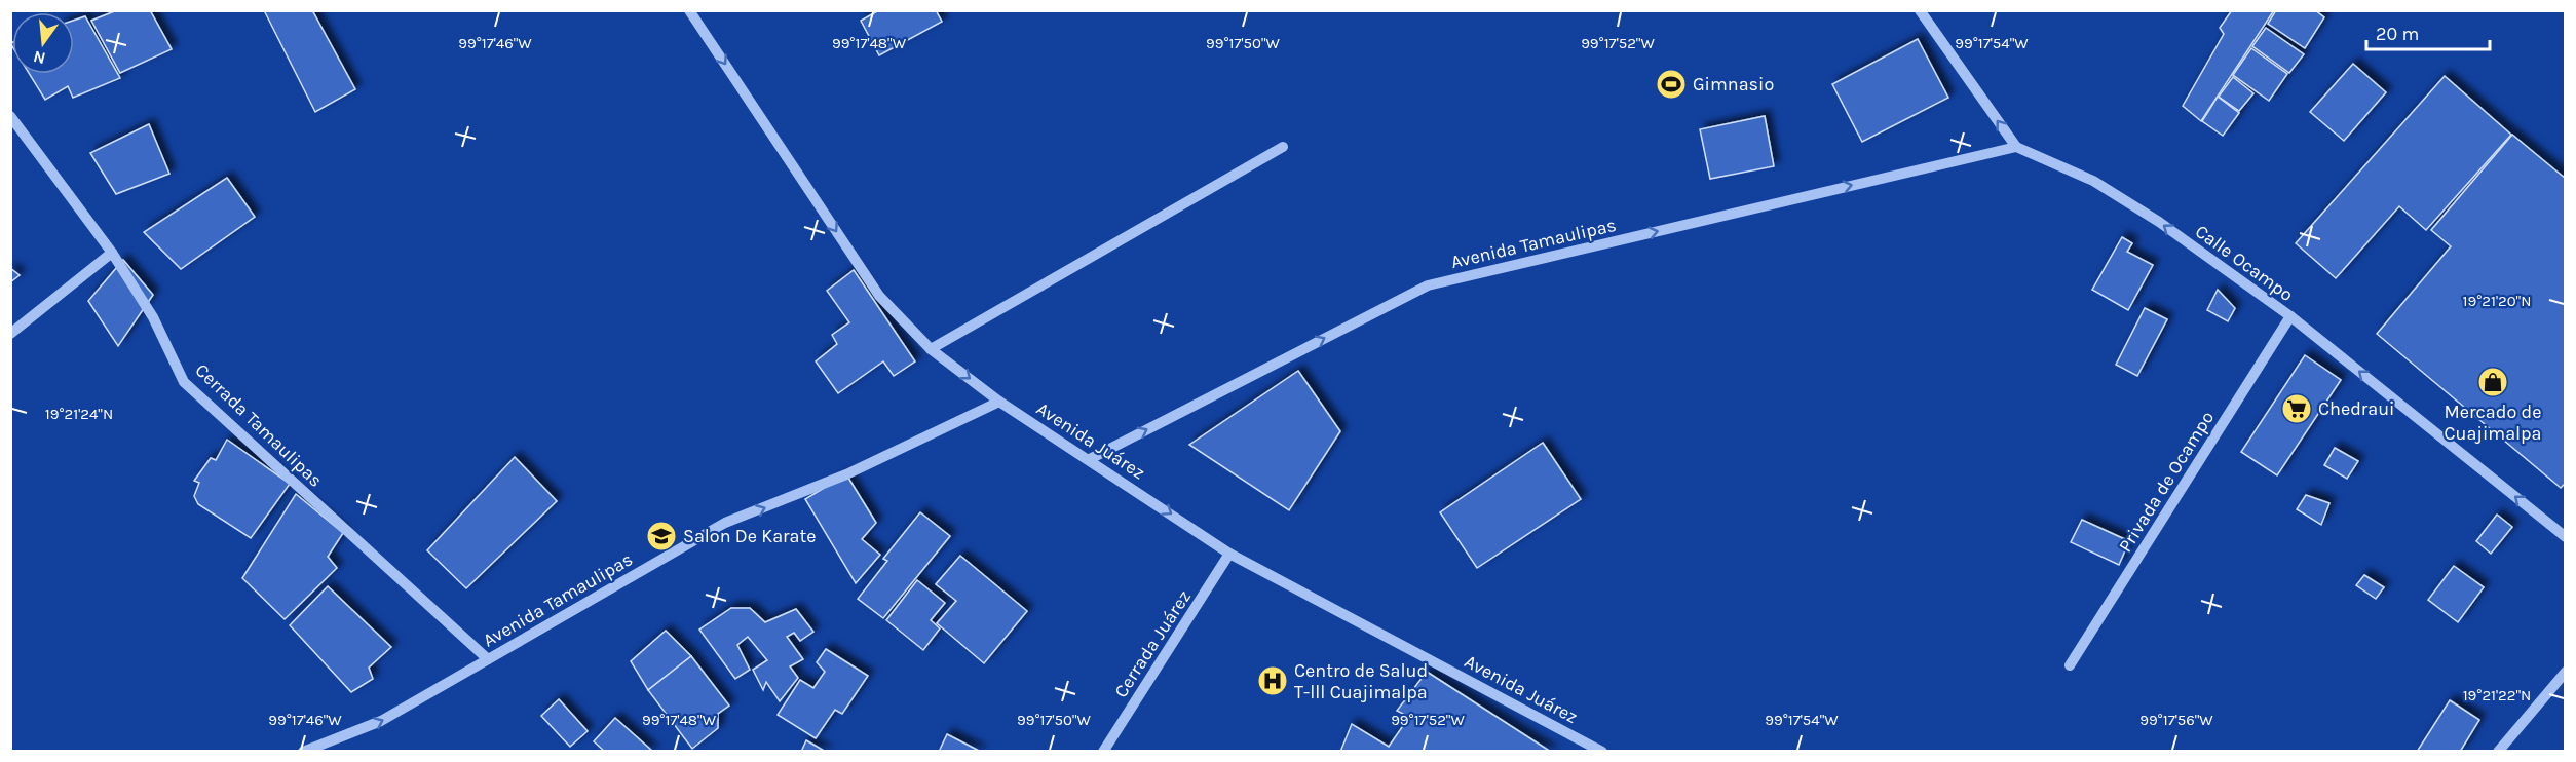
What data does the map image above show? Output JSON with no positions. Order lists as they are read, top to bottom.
{
  "streets": {
    "street": [
      "Avenida Tamaulipas",
      "Calle Ocampo",
      "Cerrada Tamaulipas",
      "Avenida Juárez",
      "Privada de Ocampo",
      "Cerrada Juárez"
    ]
  },
  "crossings": [
    ["Avenida Tamaulipas", "Calle Ocampo"],
    ["Avenida Tamaulipas", "Cerrada Tamaulipas"],
    ["Avenida Tamaulipas", "Avenida Juárez"],
    ["Calle Ocampo", "Privada de Ocampo"],
    ["Avenida Juárez", "Cerrada Juárez"]
  ],
  "one_way": ["Avenida Tamaulipas", "Calle Ocampo", "Avenida Juárez"],
  "places": {
    "sports": ["Gimnasio"],
    "shop": ["Mercado de Cuajimalpa"],
    "supermarket": ["Chedraui"],
    "school or university": ["Salon De Karate"],
    "hospital": ["Centro de Salud T-lll Cuajimalpa"]
  },
  "scale_bar": "20 m",
  "north": "bottom",
  "coordinates": [
    "99°17'46\"W",
    "99°17'48\"W",
    "99°17'50\"W",
    "99°17'52\"W",
    "99°17'54\"W",
    "19°21'20\"N",
    "19°21'24\"N",
    "19°21'22\"N",
    "99°17'56\"W"
  ]
}
